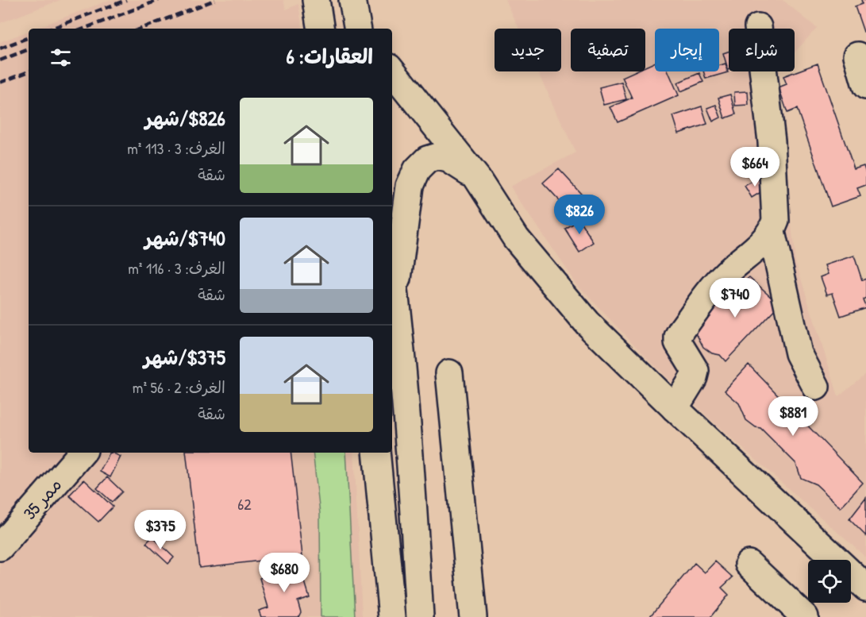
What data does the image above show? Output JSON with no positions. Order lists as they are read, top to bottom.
{
  "streets": {
    "main road": ["ممر 35"]
  },
  "house_numbers": ["62"],
  "page": {
    "chip": [
      "شراء",
      "إيجار",
      "تصفية",
      "جديد"
    ],
    "heading": "العقارات: 6",
    "list": [
      {
        "name": "$826/شهر",
        "note": "الغرف: 3 · 113 m² · شقة"
      },
      {
        "name": "$740/شهر",
        "note": "الغرف: 3 · 116 m² · شقة"
      },
      {
        "name": "$375/شهر",
        "note": "الغرف: 2 · 56 m² · شقة"
      }
    ],
    "price": [
      "$664",
      "$826",
      "$740",
      "$881",
      "$375",
      "$680"
    ]
  }
}
